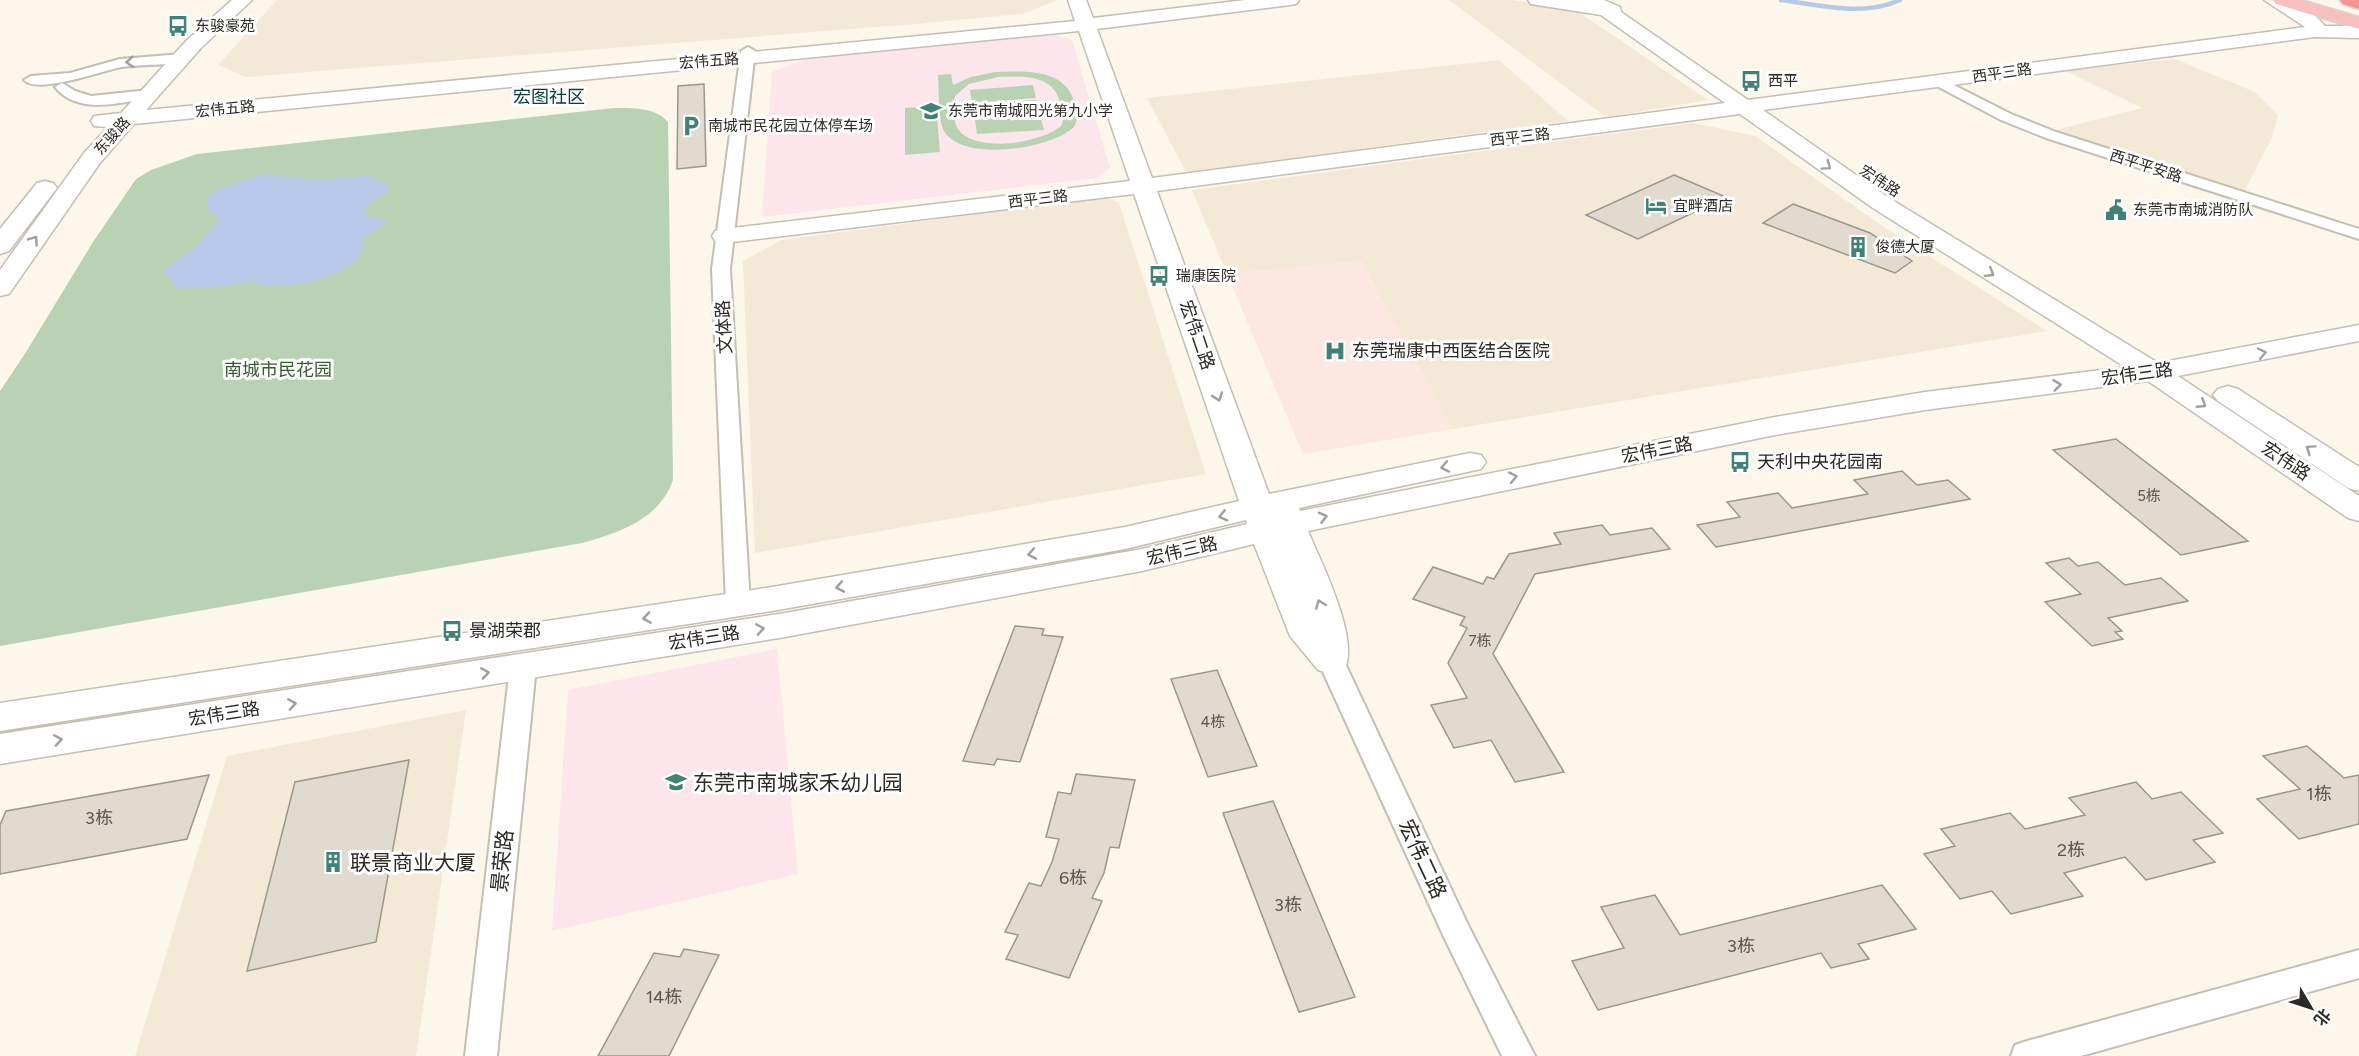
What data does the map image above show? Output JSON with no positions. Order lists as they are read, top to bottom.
{
  "streets": {
    "street": [
      "宏伟五路",
      "西平三路",
      "东骏路",
      "西平平安路",
      "宏伟路",
      "文体路",
      "宏伟二路",
      "宏伟三路",
      "景荣路"
    ]
  },
  "crossings": [
    ["宏伟五路", "东骏路"],
    ["宏伟五路", "文体路"],
    ["宏伟五路", "宏伟二路"],
    ["西平三路", "西平平安路"],
    ["西平三路", "宏伟路"],
    ["西平三路", "文体路"],
    ["西平三路", "宏伟二路"],
    ["宏伟路", "宏伟三路"],
    ["文体路", "宏伟三路"],
    ["宏伟二路", "宏伟三路"],
    ["宏伟三路", "景荣路"]
  ],
  "districts": ["宏图社区"],
  "parks": ["南城市民花园"],
  "places": {
    "bus stop": [
      "东骏豪苑",
      "西平",
      "瑞康医院",
      "天利中央花园南",
      "景湖荣郡"
    ],
    "school or university": ["东莞市南城阳光第九小学", "东莞市南城家禾幼儿园"],
    "parking": ["南城市民花园立体停车场"],
    "hotel": ["宜畔酒店"],
    "public building": ["东莞市南城消防队"],
    "building": ["俊德大厦", "联景商业大厦"],
    "hospital": ["东莞瑞康中西医结合医院"]
  },
  "house_numbers": [
    "5栋",
    "7栋",
    "4栋",
    "1栋",
    "3栋",
    "2栋",
    "6栋",
    "3栋",
    "3栋",
    "14栋"
  ],
  "north": "bottom right"
}
